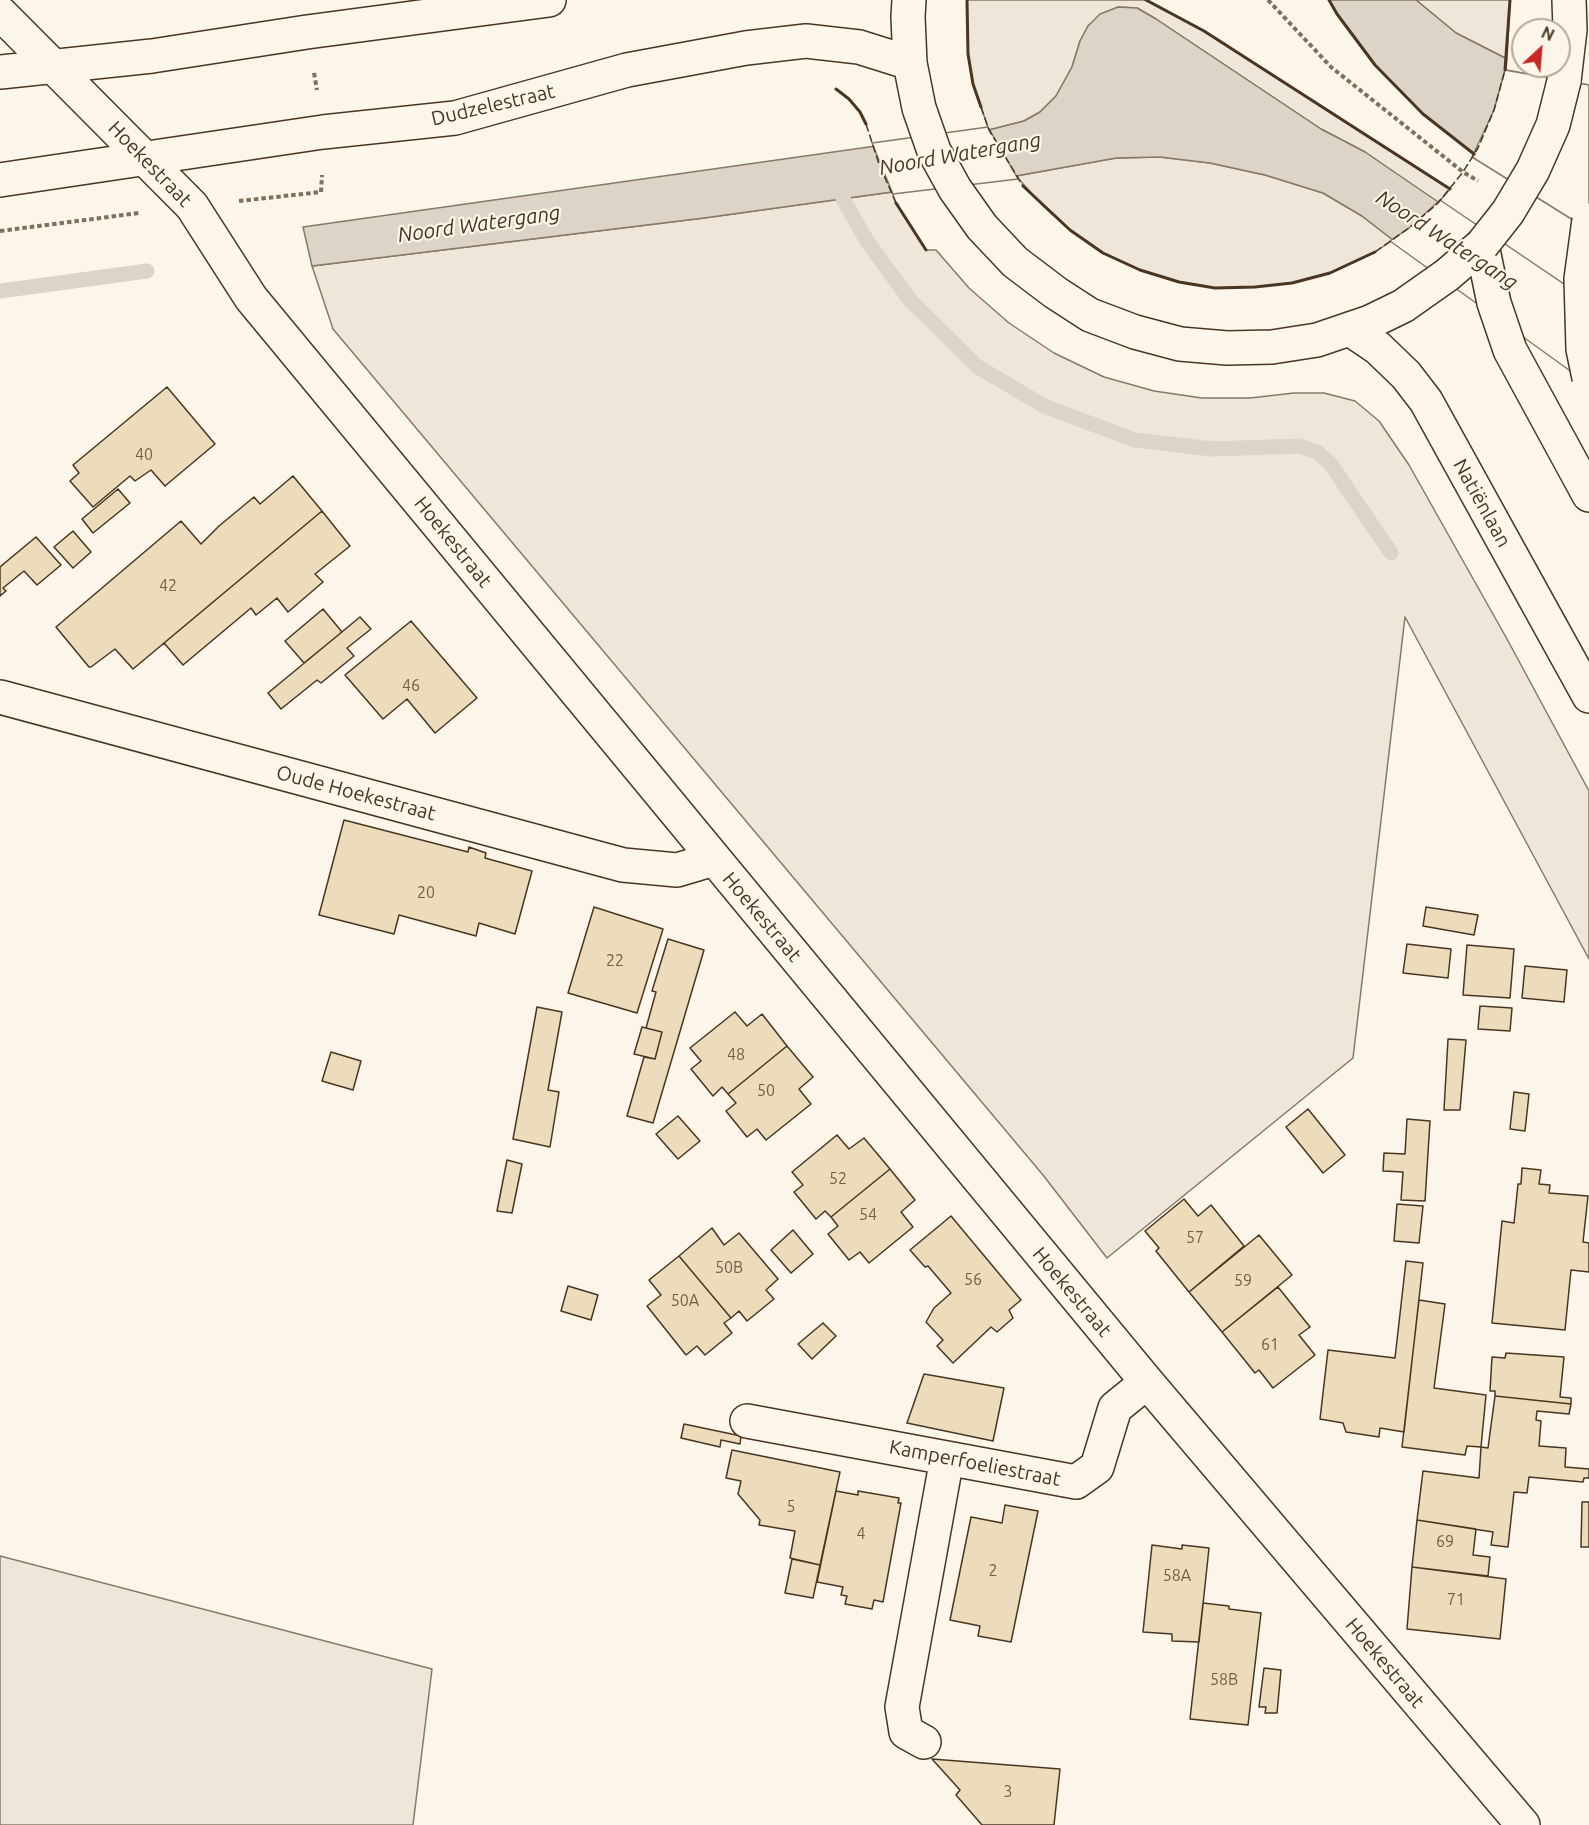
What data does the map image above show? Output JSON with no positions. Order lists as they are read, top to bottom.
{
  "streets": {
    "main road": [
      "Dudzelestraat",
      "Hoekestraat",
      "Natiënlaan",
      "Oude Hoekestraat",
      "Kamperfoeliestraat"
    ]
  },
  "crossings": [
    ["Dudzelestraat", "Hoekestraat"],
    ["Hoekestraat", "Oude Hoekestraat"],
    ["Hoekestraat", "Kamperfoeliestraat"]
  ],
  "water": ["Noord Watergang"],
  "house_numbers": [
    "40",
    "42",
    "46",
    "20",
    "22",
    "48",
    "50",
    "52",
    "54",
    "57",
    "50B",
    "56",
    "59",
    "50A",
    "61",
    "5",
    "4",
    "69",
    "2",
    "58A",
    "71",
    "58B",
    "3"
  ],
  "north": "top right"
}
